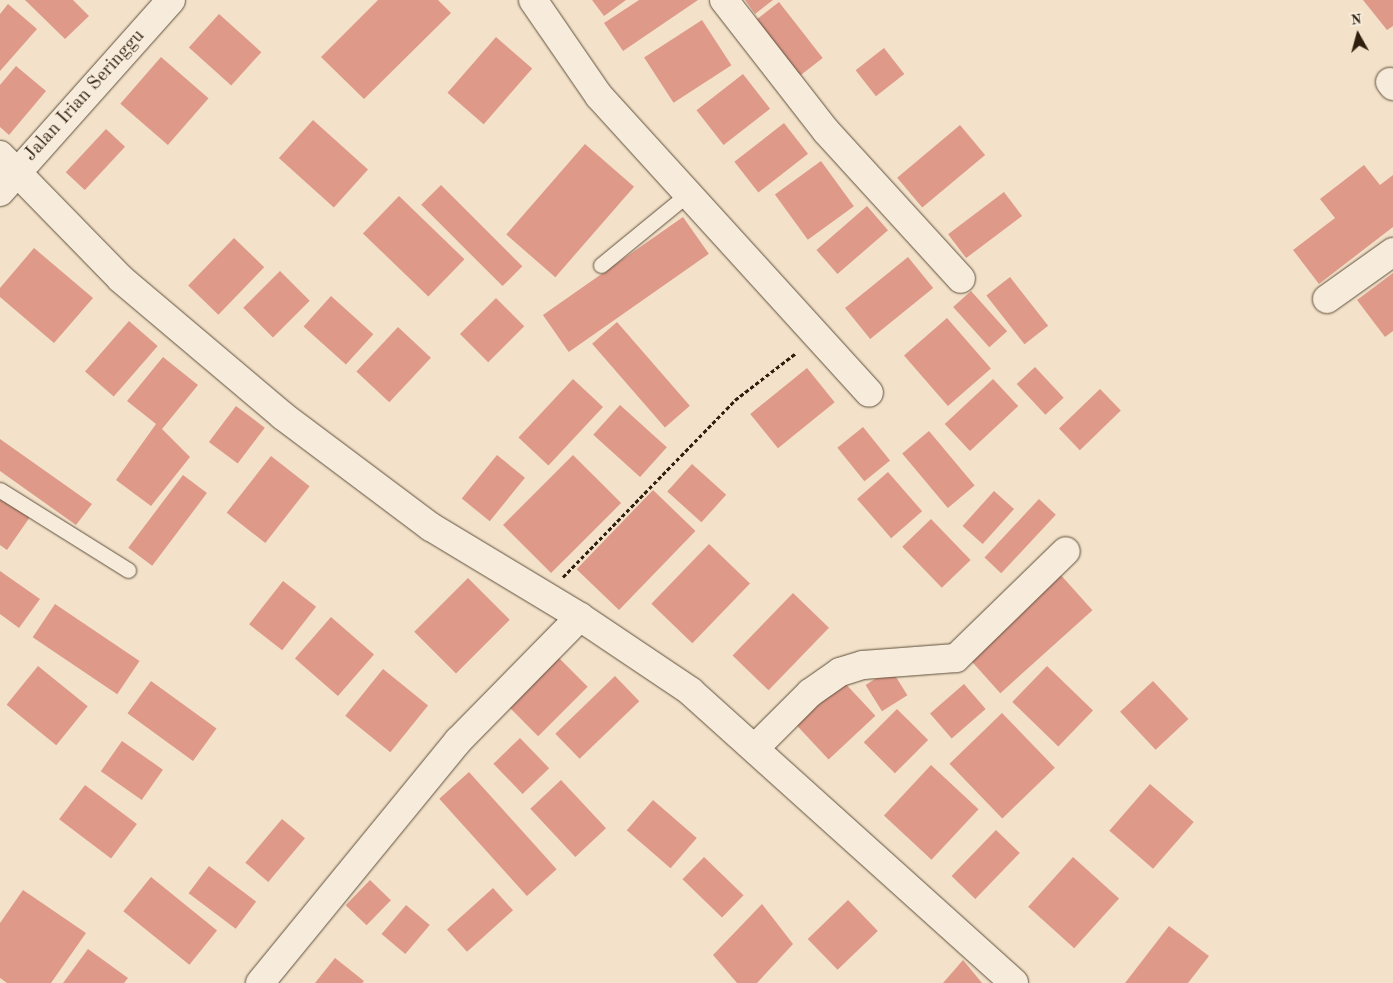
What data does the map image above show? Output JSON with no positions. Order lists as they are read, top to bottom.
{
  "streets": {
    "street": ["Jalan Irian Seringgu"]
  },
  "north": "top"
}
